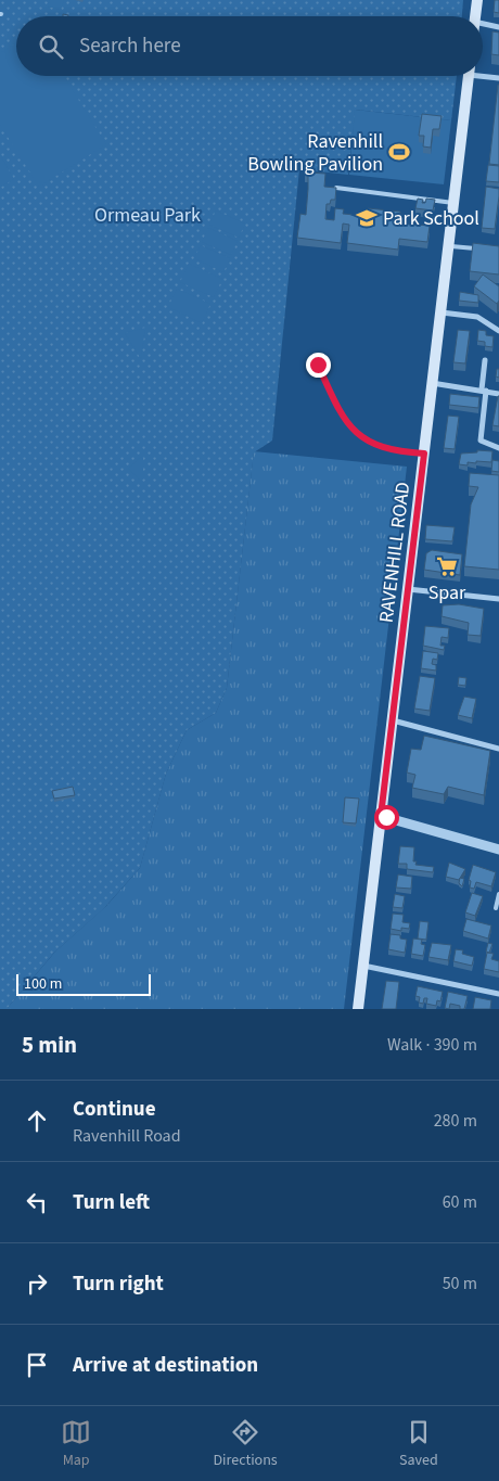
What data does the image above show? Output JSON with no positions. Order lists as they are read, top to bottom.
{
  "streets": {
    "main road": ["RAVENHILL ROAD"]
  },
  "parks": ["Ormeau Park"],
  "places": {
    "sports": ["Ravenhill Bowling Pavilion"],
    "school or university": ["Park School"],
    "supermarket": ["Spar"]
  },
  "scale_bar": "100 m",
  "page": {
    "search": "Search here",
    "scale": "100 m",
    "heading": ["5 min", "Walk · 390 m"],
    "list": [
      ["Continue", "Ravenhill Road", "280 m"],
      ["Turn left", "60 m"],
      ["Turn right", "50 m"],
      "Arrive at destination"
    ],
    "nav": ["Map", "Directions", "Saved"]
  }
}
